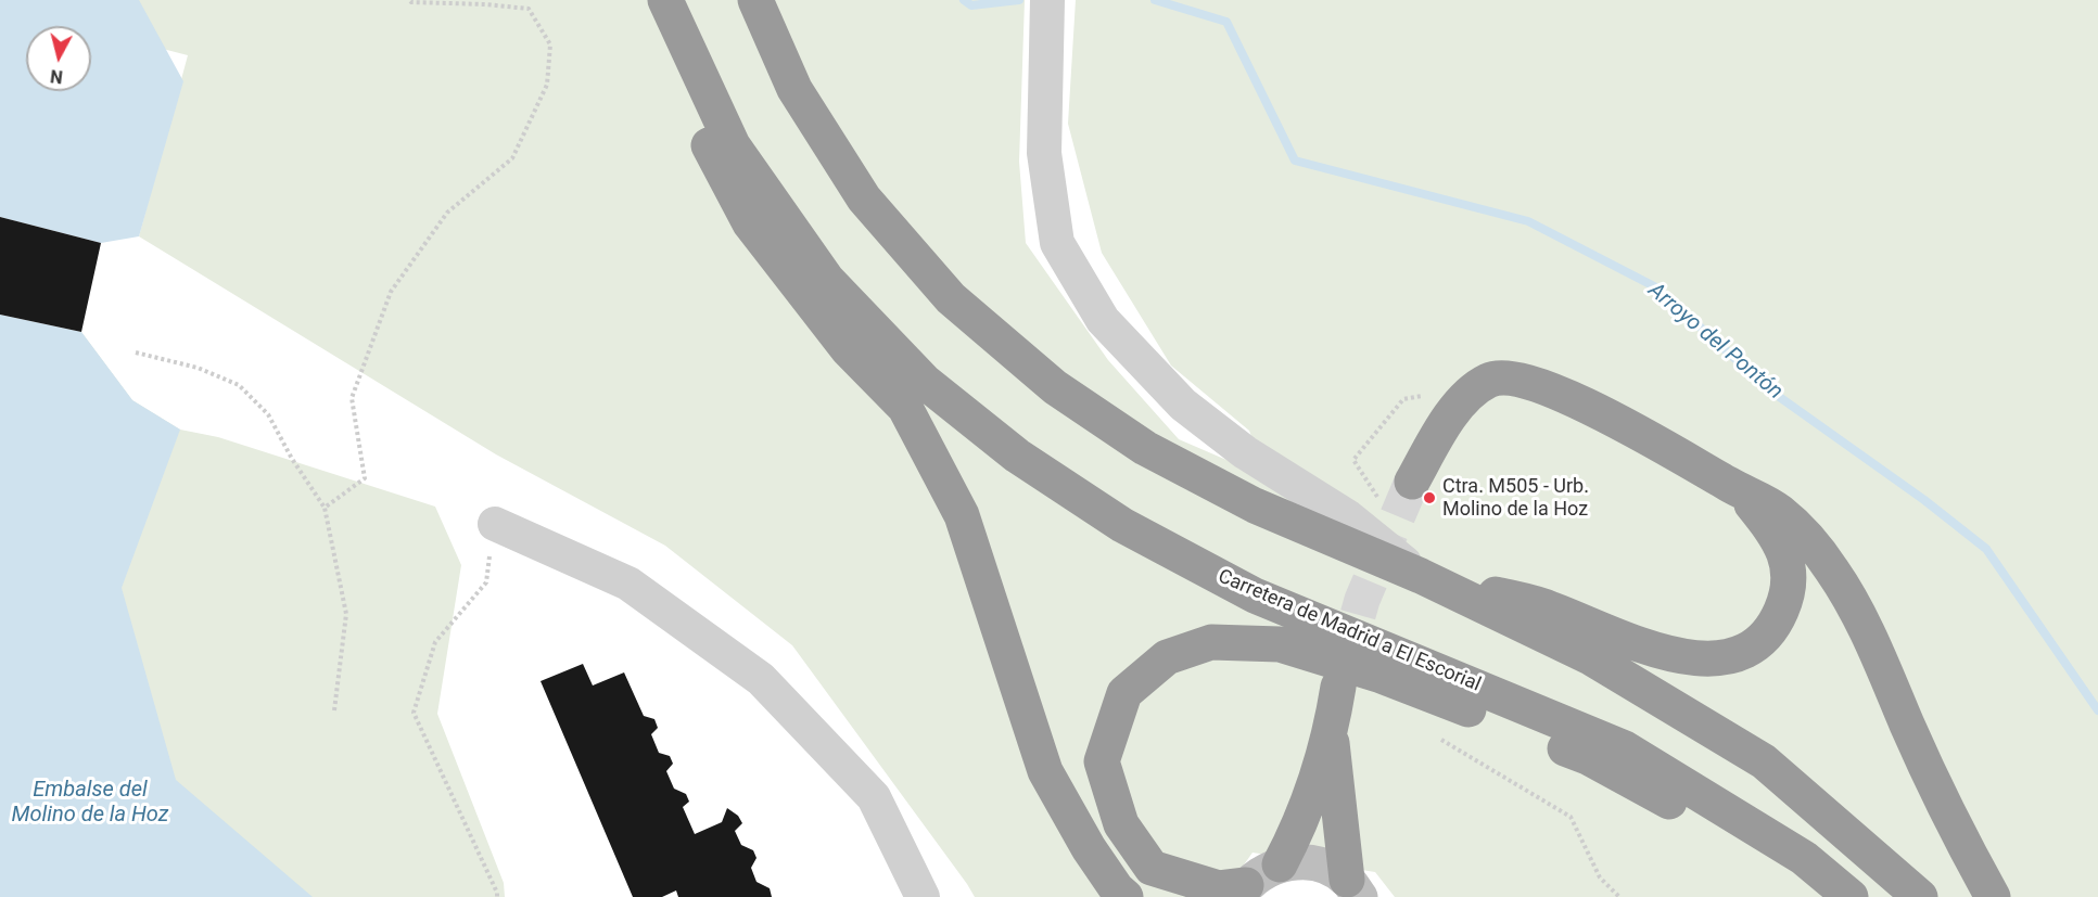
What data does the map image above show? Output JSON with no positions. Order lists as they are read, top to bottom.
{
  "streets": {
    "highway": ["Carretera de Madrid a El Escorial"]
  },
  "water": ["Arroyo del Pontón", "Embalse del Molino de la Hoz"],
  "places": ["Ctra. M505 - Urb. Molino de la Hoz"],
  "north": "bottom"
}
